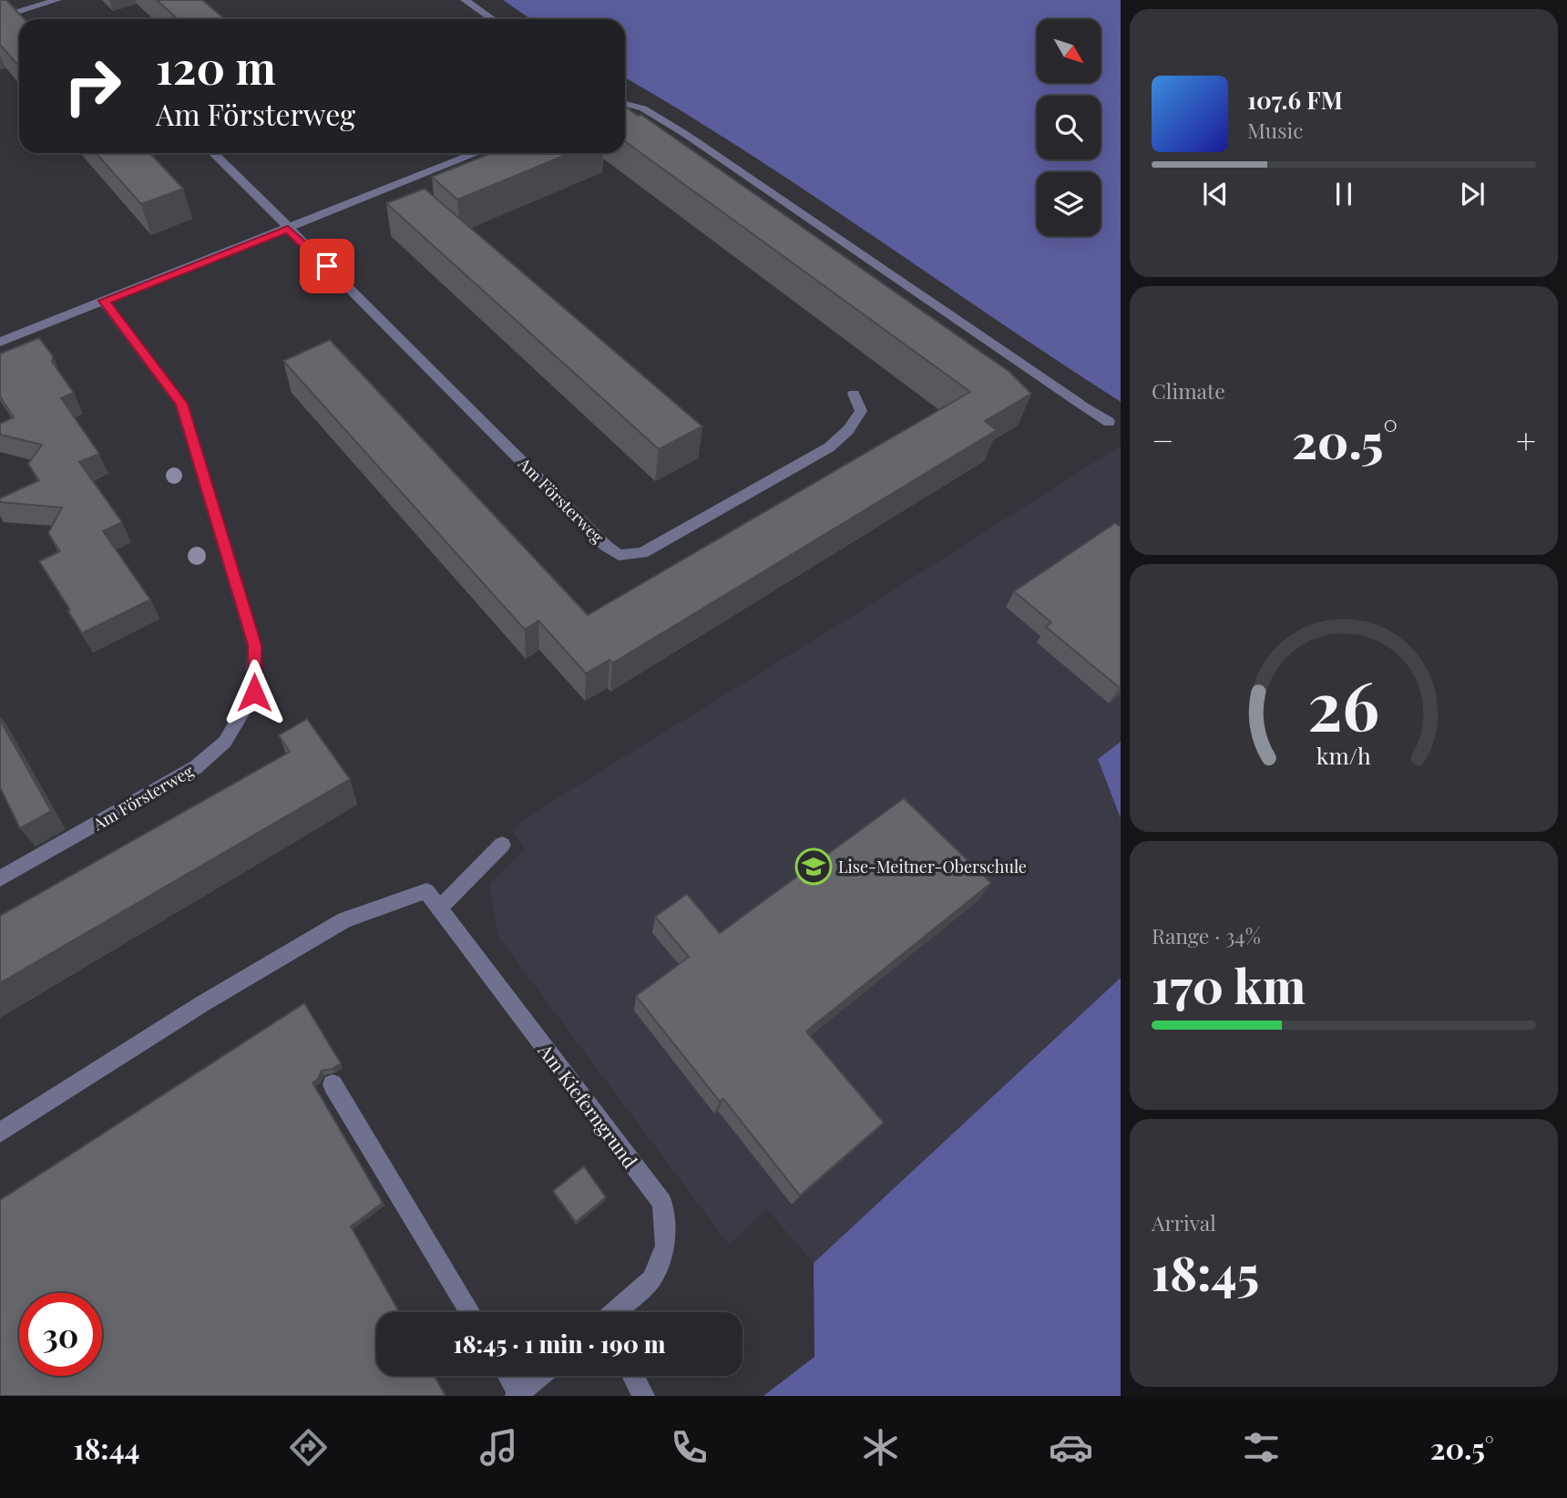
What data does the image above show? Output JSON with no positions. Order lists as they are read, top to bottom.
{
  "streets": {
    "street": ["Am Försterweg", "Am Kieferngrund"]
  },
  "places": {
    "school or university": ["Lise-Meitner-Oberschule"]
  },
  "north": "bottom right",
  "page": {
    "turn": ["120 m", "Am Försterweg"],
    "song": ["107.6 FM", "Music"],
    "tile": [
      "Climate",
      ["Range · 34%", "170 km"],
      ["Arrival", "18:45"]
    ],
    "heat": ["−", "20.5°", "+"],
    "limit": "30",
    "trip": "18:45 · 1 min · 190 m",
    "tabs": ["18:44", "20.5°"],
    "gauge": ["26", "km/h"]
  }
}
